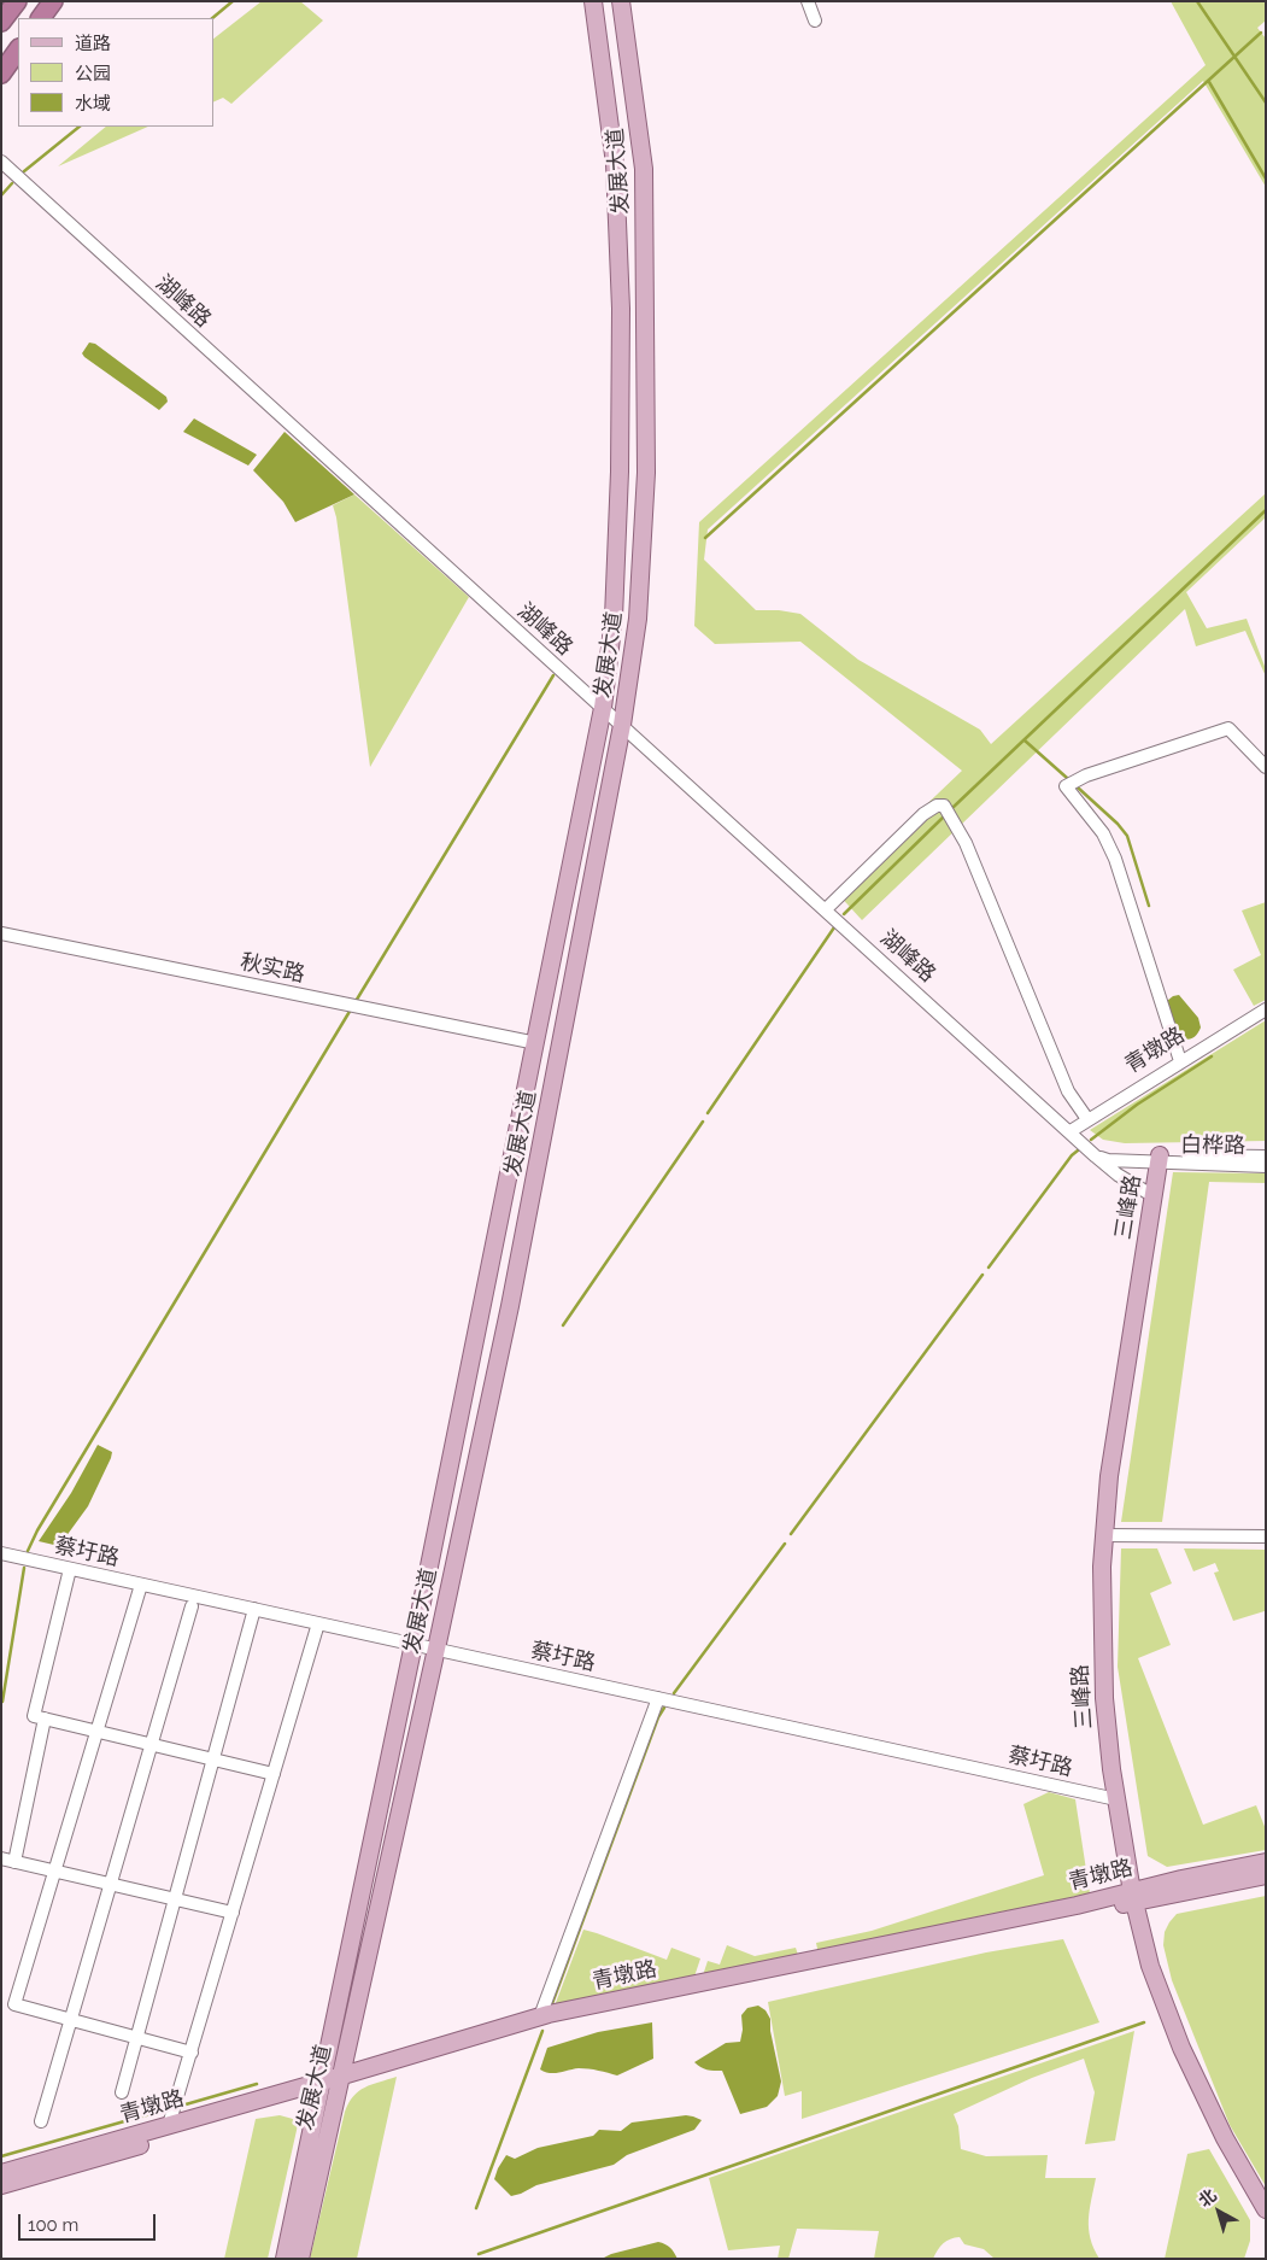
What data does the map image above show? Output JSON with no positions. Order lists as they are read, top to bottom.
{
  "streets": {
    "main road": ["发展大道", "青墩路", "三峰路"],
    "street": [
      "湖峰路",
      "秋实路",
      "白桦路",
      "蔡圩路"
    ]
  },
  "crossings": [
    ["发展大道", "湖峰路"],
    ["发展大道", "秋实路"],
    ["发展大道", "青墩路"],
    ["发展大道", "蔡圩路"],
    ["湖峰路", "青墩路"],
    ["湖峰路", "三峰路"],
    ["青墩路", "三峰路"],
    ["白桦路", "三峰路"],
    ["三峰路", "蔡圩路"]
  ],
  "legend": ["道路", "公园", "水域"],
  "scale_bar": "100 m",
  "north": "top left"
}
